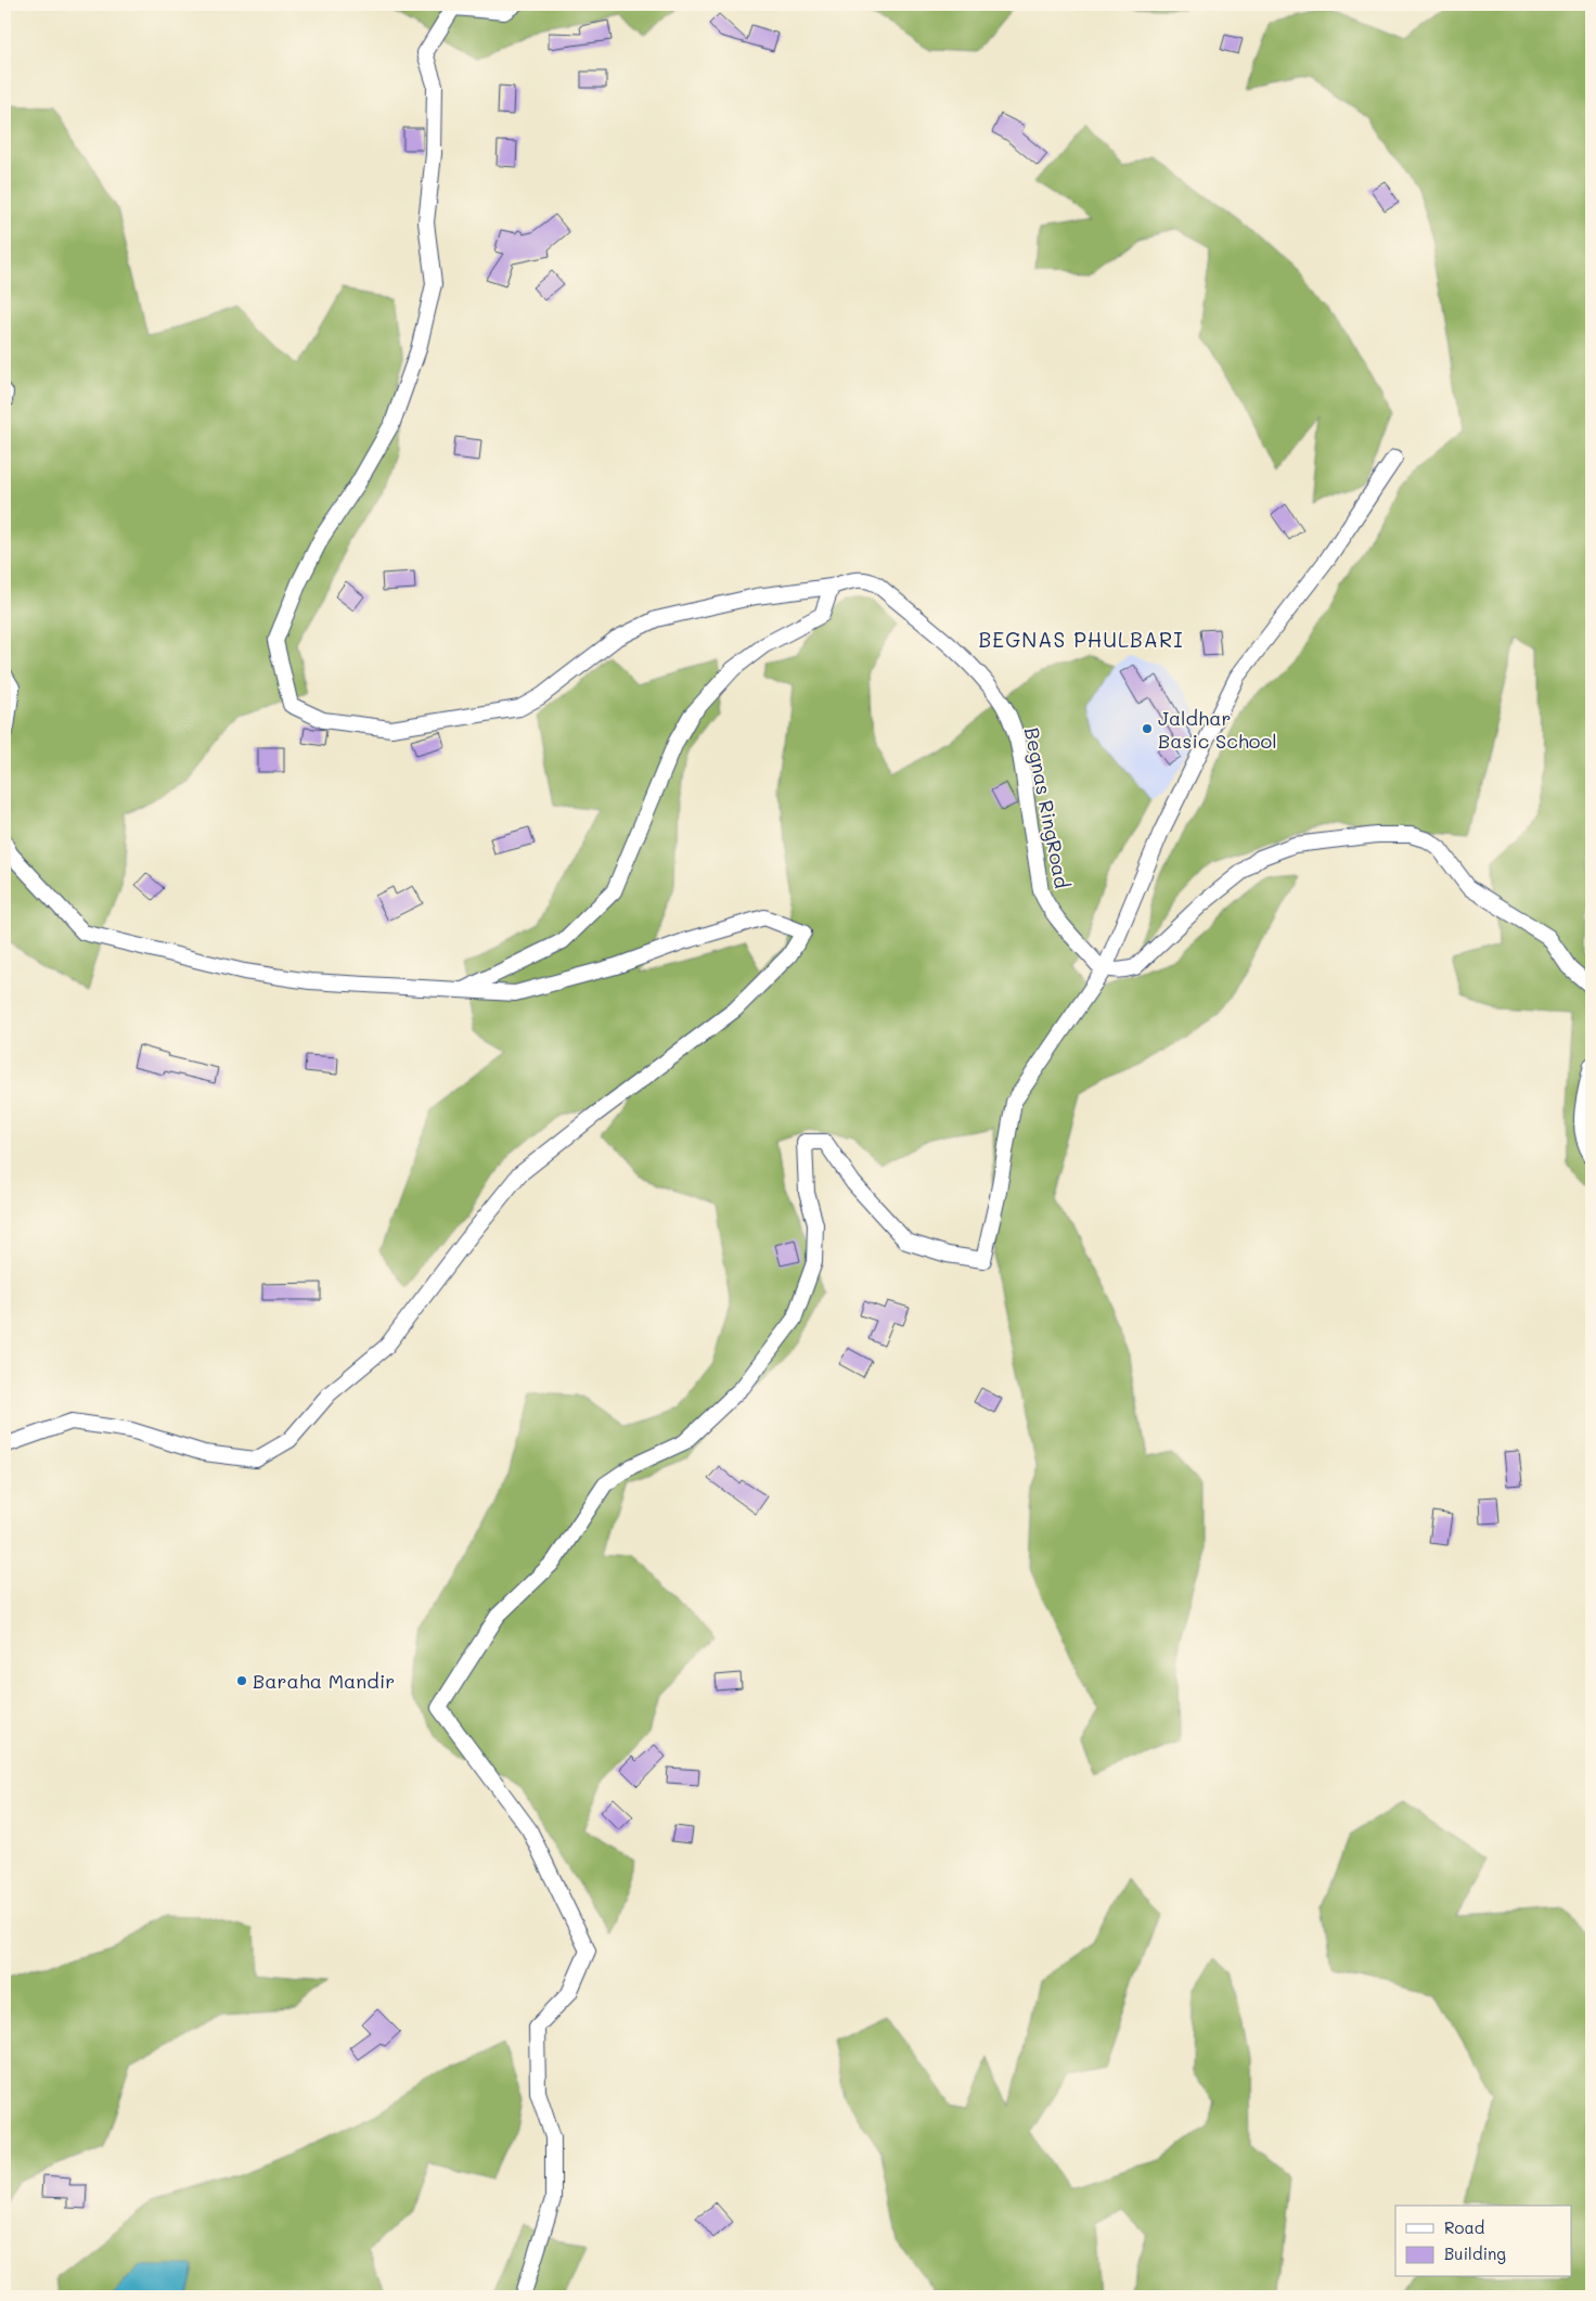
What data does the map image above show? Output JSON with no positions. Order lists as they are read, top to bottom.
{
  "streets": {
    "street": ["Begnas RingRoad"]
  },
  "districts": ["BEGNAS PHULBARI"],
  "places": ["Jaldhar Basic School", "Baraha Mandir"],
  "legend": ["Road", "Building"]
}
